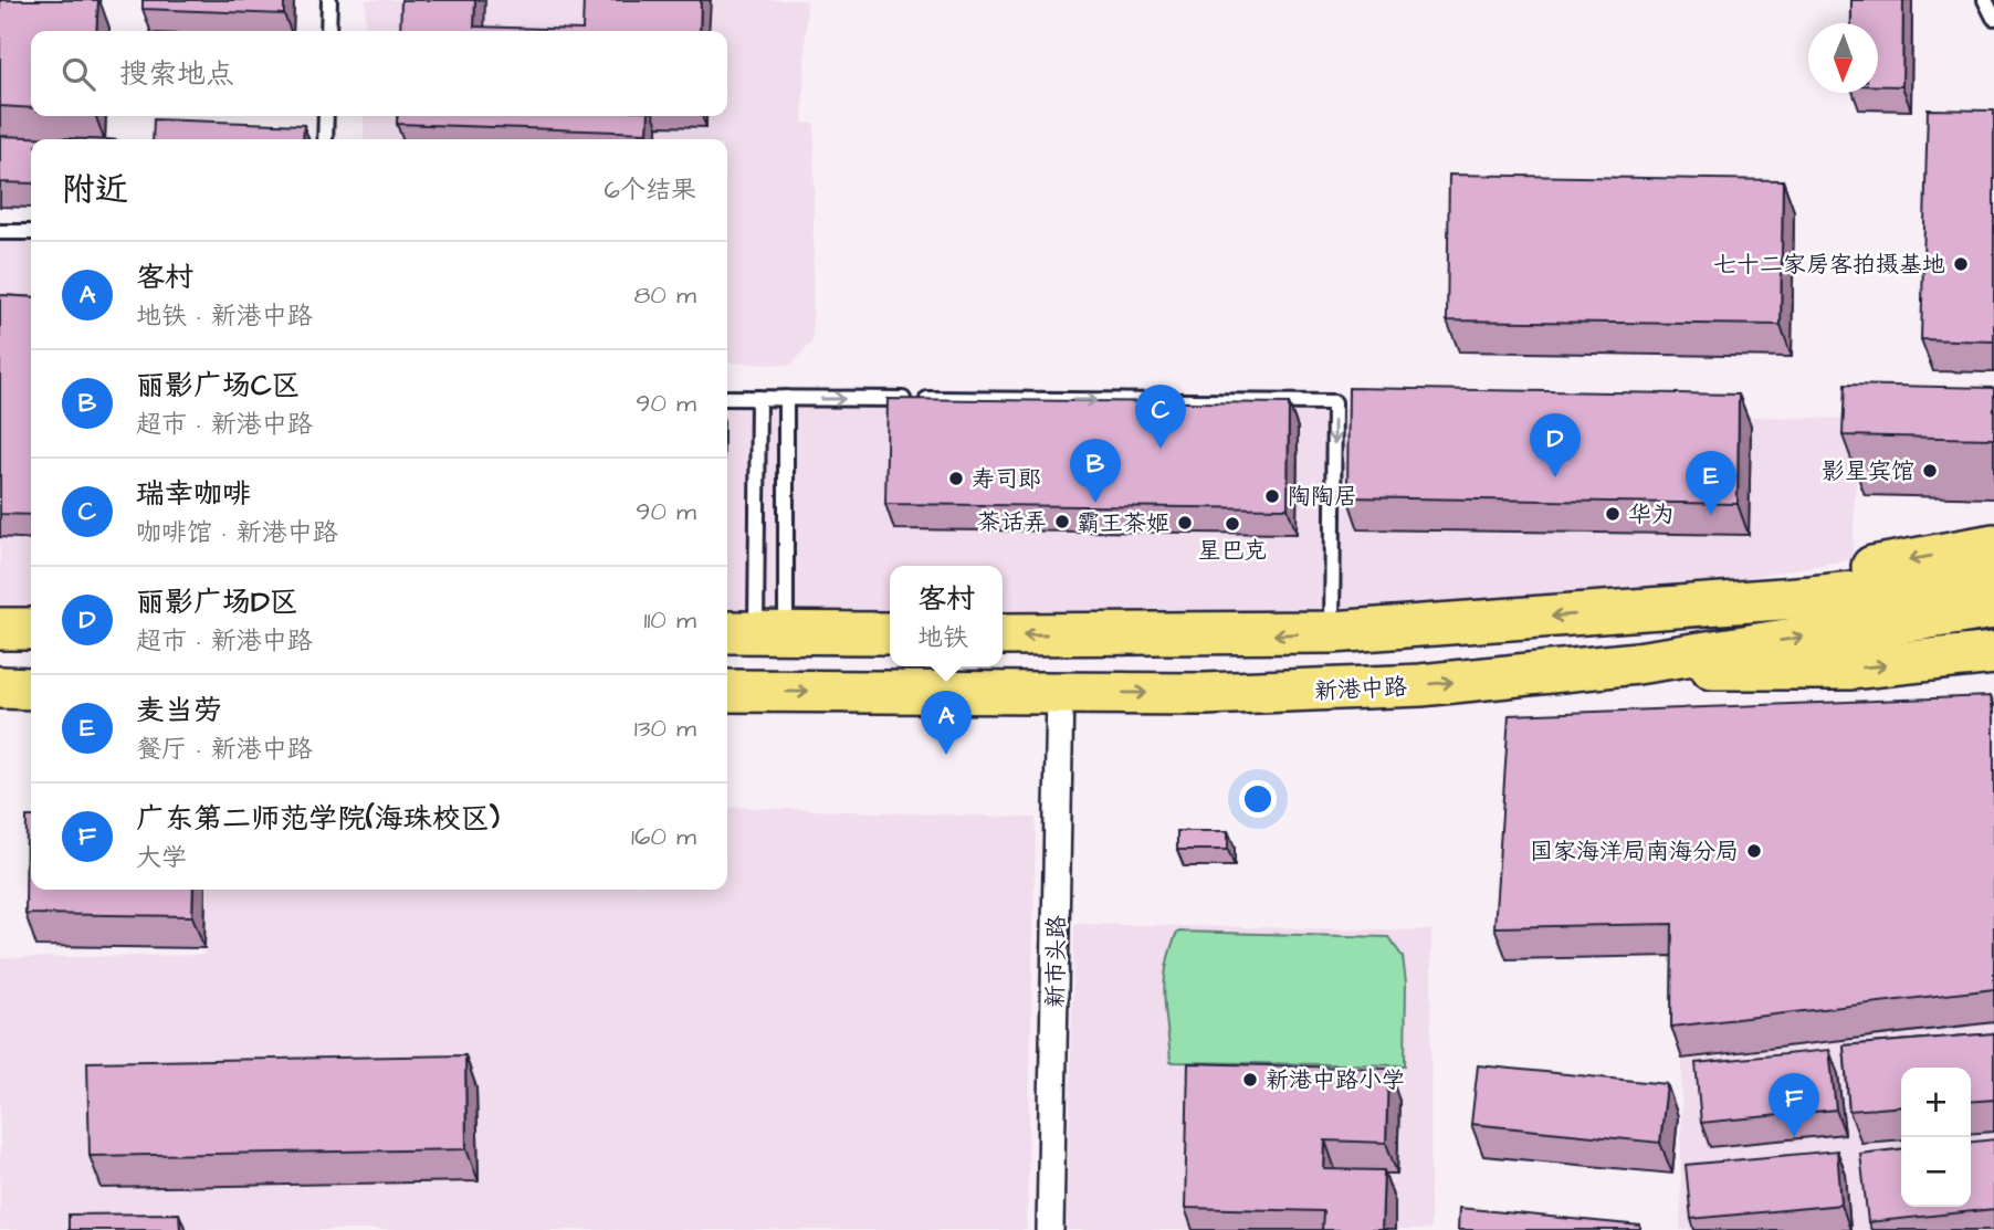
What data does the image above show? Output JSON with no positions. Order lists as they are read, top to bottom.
{
  "streets": {
    "main road": ["新港中路"],
    "street": ["新市头路"]
  },
  "crossings": [
    ["新港中路", "新市头路"]
  ],
  "places": [
    "七十二家房客拍摄基地",
    "影星宾馆",
    "寿司郎",
    "陶陶居",
    "华为",
    "茶话弄",
    "霸王茶姬",
    "星巴克",
    "国家海洋局南海分局",
    "新港中路小学"
  ],
  "north": "bottom",
  "page": {
    "search": "搜索地点",
    "heading": ["附近", "6个结果"],
    "list": [
      {
        "mark": "A",
        "name": "客村",
        "note": "地铁 · 新港中路",
        "value": "80 m"
      },
      {
        "mark": "B",
        "name": "丽影广场C区",
        "note": "超市 · 新港中路",
        "value": "90 m"
      },
      {
        "mark": "C",
        "name": "瑞幸咖啡",
        "note": "咖啡馆 · 新港中路",
        "value": "90 m"
      },
      {
        "mark": "D",
        "name": "丽影广场D区",
        "note": "超市 · 新港中路",
        "value": "110 m"
      },
      {
        "mark": "E",
        "name": "麦当劳",
        "note": "餐厅 · 新港中路",
        "value": "130 m"
      },
      {
        "mark": "F",
        "name": "广东第二师范学院(海珠校区)",
        "note": "大学",
        "value": "160 m"
      }
    ],
    "pins": [
      "C",
      "D",
      "B",
      "E",
      "A",
      "F"
    ],
    "popup": ["客村", "地铁"],
    "map_buttons": ["+", "−"]
  }
}
